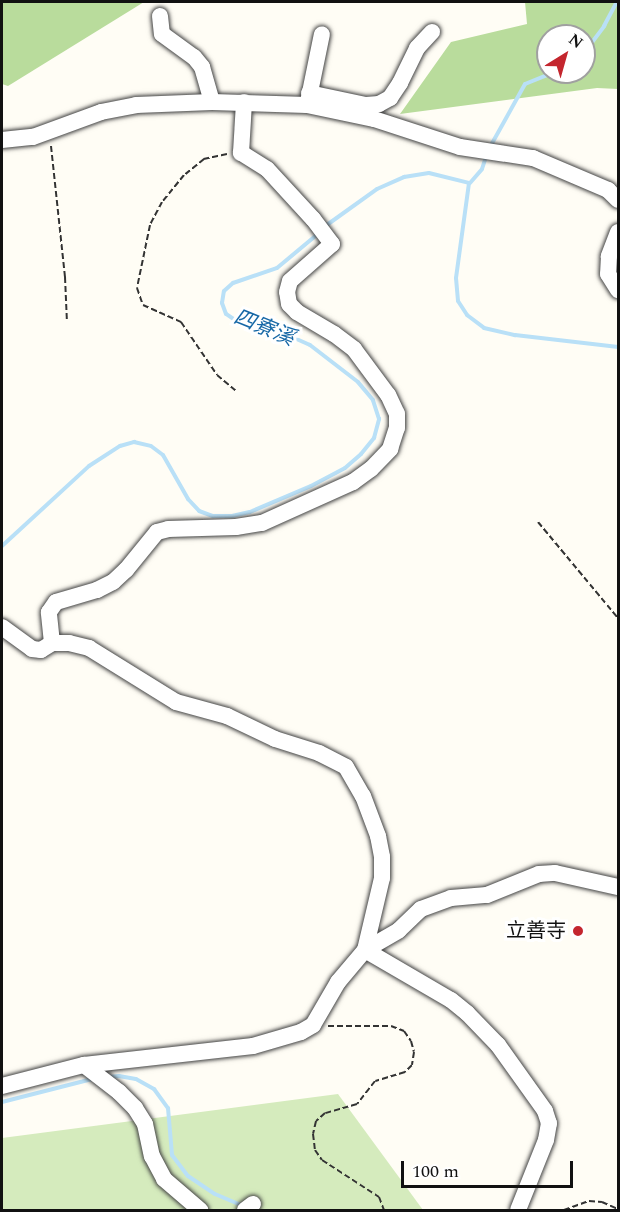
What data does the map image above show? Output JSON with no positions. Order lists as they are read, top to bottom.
{
  "water": ["四寮溪"],
  "places": ["立善寺"],
  "scale_bar": "100 m",
  "north": "top right"
}
